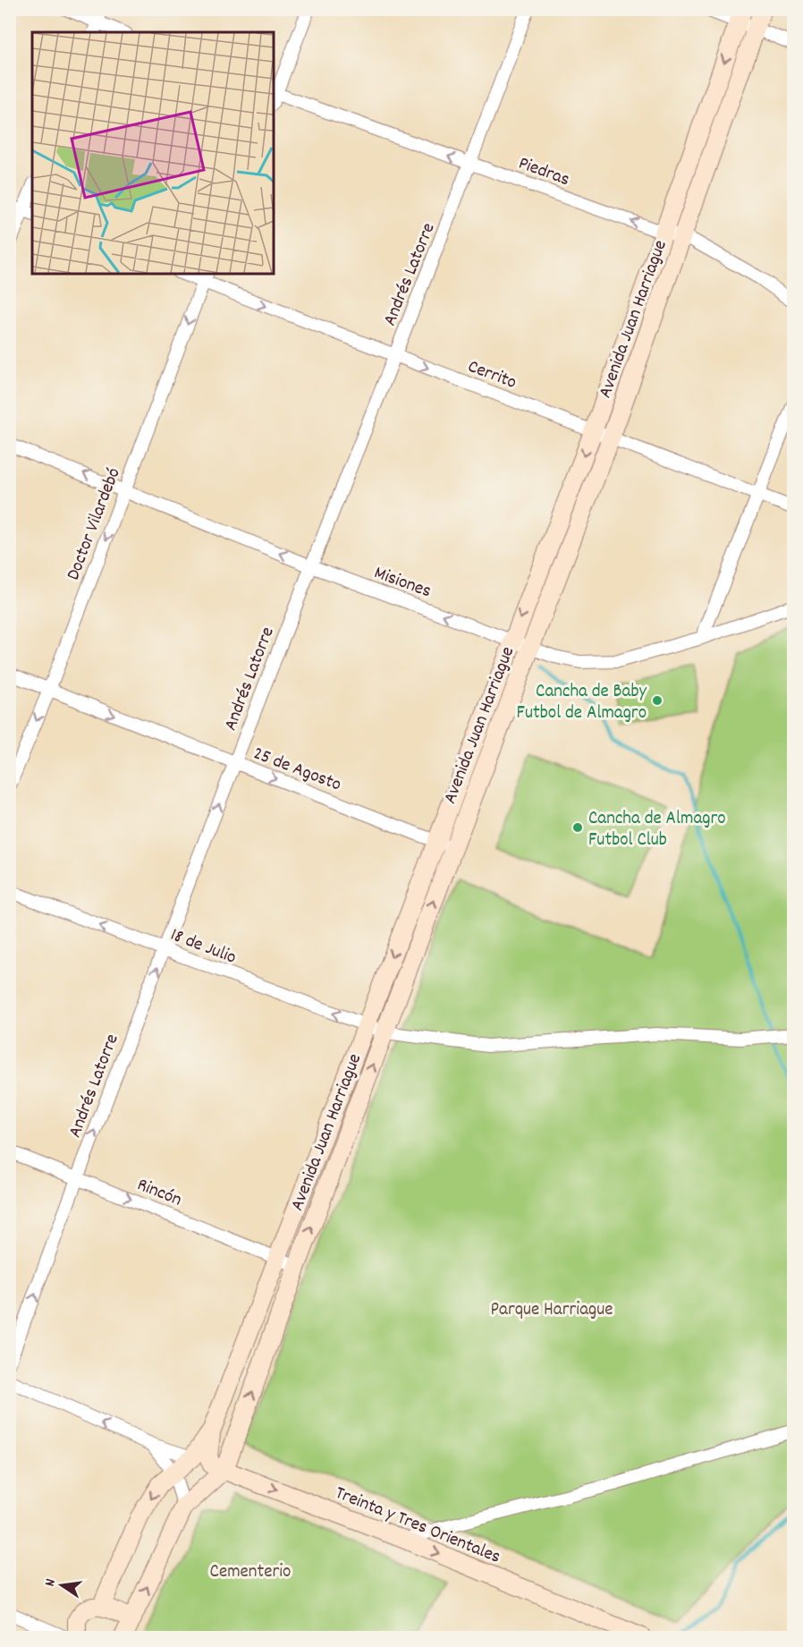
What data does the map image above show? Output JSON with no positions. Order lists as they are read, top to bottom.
{
  "streets": {
    "street": [
      "Piedras",
      "Andrés Latorre",
      "Avenida Juan Harriague",
      "Cerrito",
      "Doctor Vilardebó",
      "Misiones",
      "25 de Agosto",
      "18 de Julio",
      "Rincón",
      "Treinta y Tres Orientales"
    ]
  },
  "crossings": [
    ["Piedras", "Andrés Latorre"],
    ["Piedras", "Avenida Juan Harriague"],
    ["Andrés Latorre", "Cerrito"],
    ["Andrés Latorre", "Misiones"],
    ["Andrés Latorre", "25 de Agosto"],
    ["Andrés Latorre", "18 de Julio"],
    ["Andrés Latorre", "Rincón"],
    ["Avenida Juan Harriague", "Cerrito"],
    ["Avenida Juan Harriague", "Misiones"],
    ["Avenida Juan Harriague", "25 de Agosto"],
    ["Avenida Juan Harriague", "18 de Julio"],
    ["Avenida Juan Harriague", "Rincón"],
    ["Avenida Juan Harriague", "Treinta y Tres Orientales"],
    ["Cerrito", "Doctor Vilardebó"],
    ["Doctor Vilardebó", "Misiones"],
    ["Doctor Vilardebó", "25 de Agosto"]
  ],
  "one_way": [
    "Piedras",
    "Andrés Latorre",
    "Cerrito",
    "Doctor Vilardebó",
    "Misiones",
    "25 de Agosto",
    "18 de Julio",
    "Rincón",
    "Treinta y Tres Orientales"
  ],
  "parks": ["Parque Harriague", "Cementerio"],
  "places": ["Cancha de Baby Futbol de Almagro", "Cancha de Almagro Futbol Club"],
  "north": "left"
}
